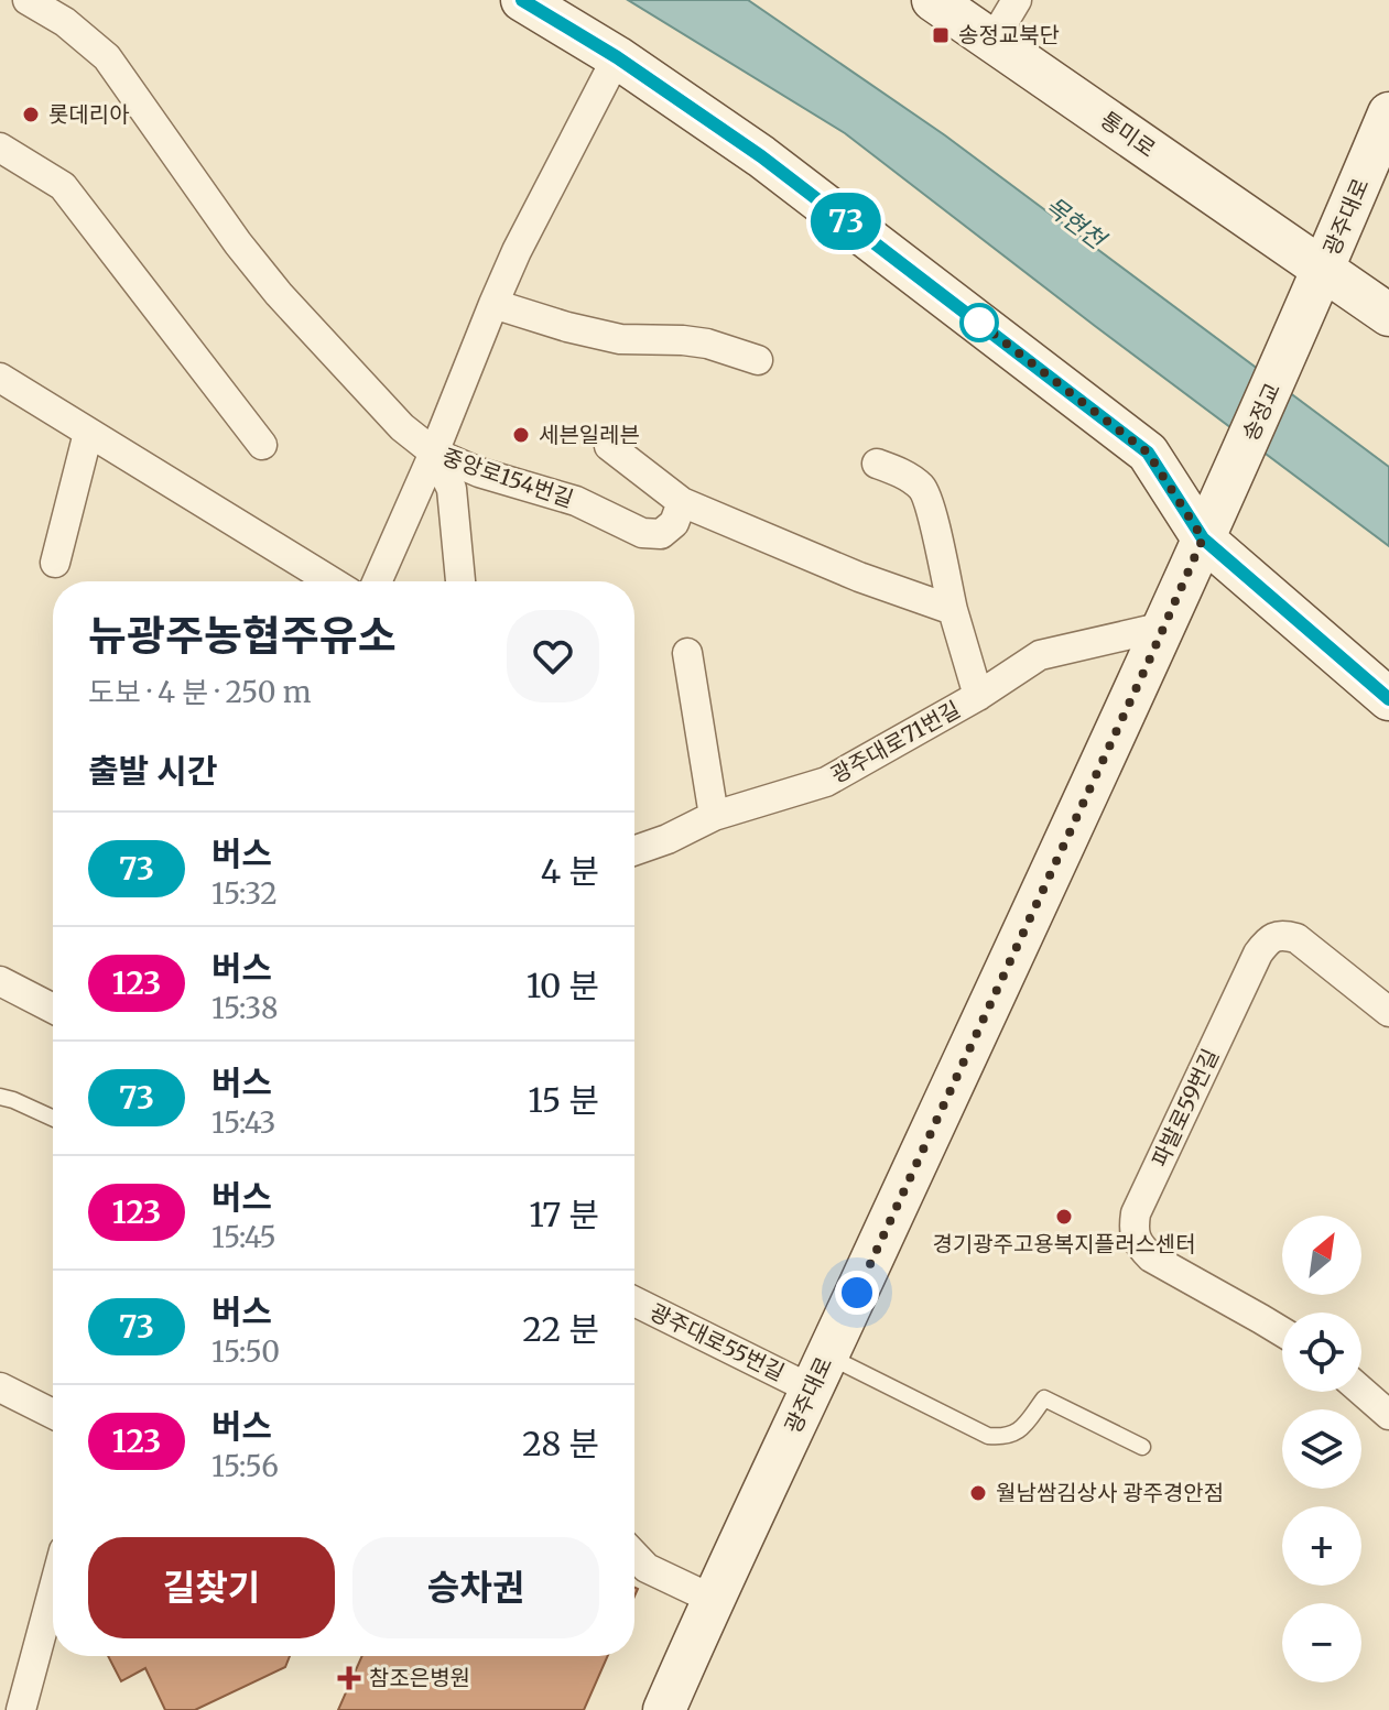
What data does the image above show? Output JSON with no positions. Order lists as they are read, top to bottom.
{
  "streets": {
    "street": [
      "통미로",
      "광주대로",
      "송정교",
      "중앙로154번길",
      "광주대로71번길",
      "파발로59번길",
      "광주대로55번길"
    ]
  },
  "crossings": [
    ["통미로", "광주대로"],
    ["광주대로", "송정교"],
    ["광주대로", "광주대로71번길"],
    ["광주대로", "광주대로55번길"]
  ],
  "water": ["목현천"],
  "places": {
    "transit": ["송정교북단"],
    "other": [
      "롯데리아",
      "세븐일레븐",
      "경기광주고용복지플러스센터",
      "월남쌈김상사 광주경안점"
    ],
    "health": ["참조은병원"]
  },
  "lines": ["bus line 73"],
  "north": "top right",
  "page": {
    "on_map": "73",
    "heading": [
      ["뉴광주농협주유소", "도보 · 4 분 · 250 m"],
      "출발 시간"
    ],
    "list": [
      {
        "mark": "73",
        "name": "버스",
        "note": "15:32",
        "value": "4 분"
      },
      {
        "mark": "123",
        "name": "버스",
        "note": "15:38",
        "value": "10 분"
      },
      {
        "mark": "73",
        "name": "버스",
        "note": "15:43",
        "value": "15 분"
      },
      {
        "mark": "123",
        "name": "버스",
        "note": "15:45",
        "value": "17 분"
      },
      {
        "mark": "73",
        "name": "버스",
        "note": "15:50",
        "value": "22 분"
      },
      {
        "mark": "123",
        "name": "버스",
        "note": "15:56",
        "value": "28 분"
      }
    ],
    "map_buttons": ["+", "−"],
    "buttons": ["길찾기", "승차권"]
  }
}
